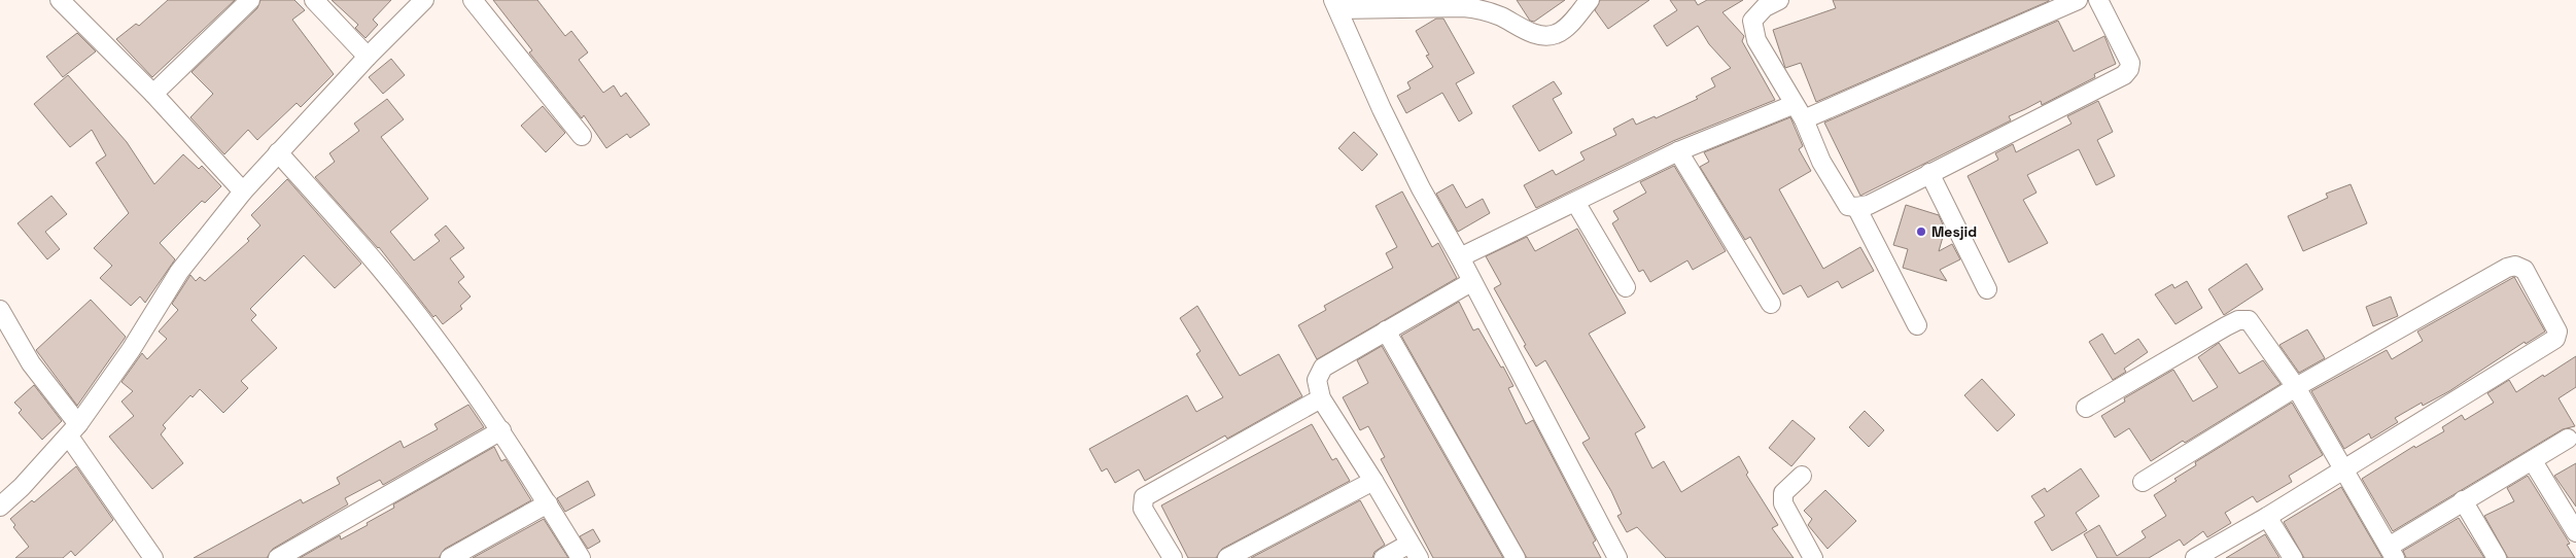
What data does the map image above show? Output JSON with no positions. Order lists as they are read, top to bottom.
{
  "places": ["Mesjid"]
}
